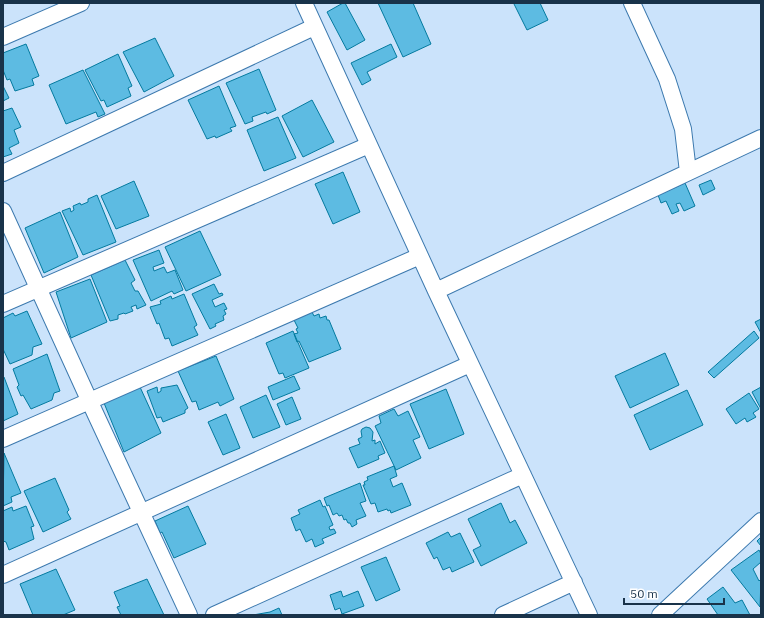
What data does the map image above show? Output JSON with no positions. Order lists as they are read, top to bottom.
{
  "scale_bar": "50 m"
}
